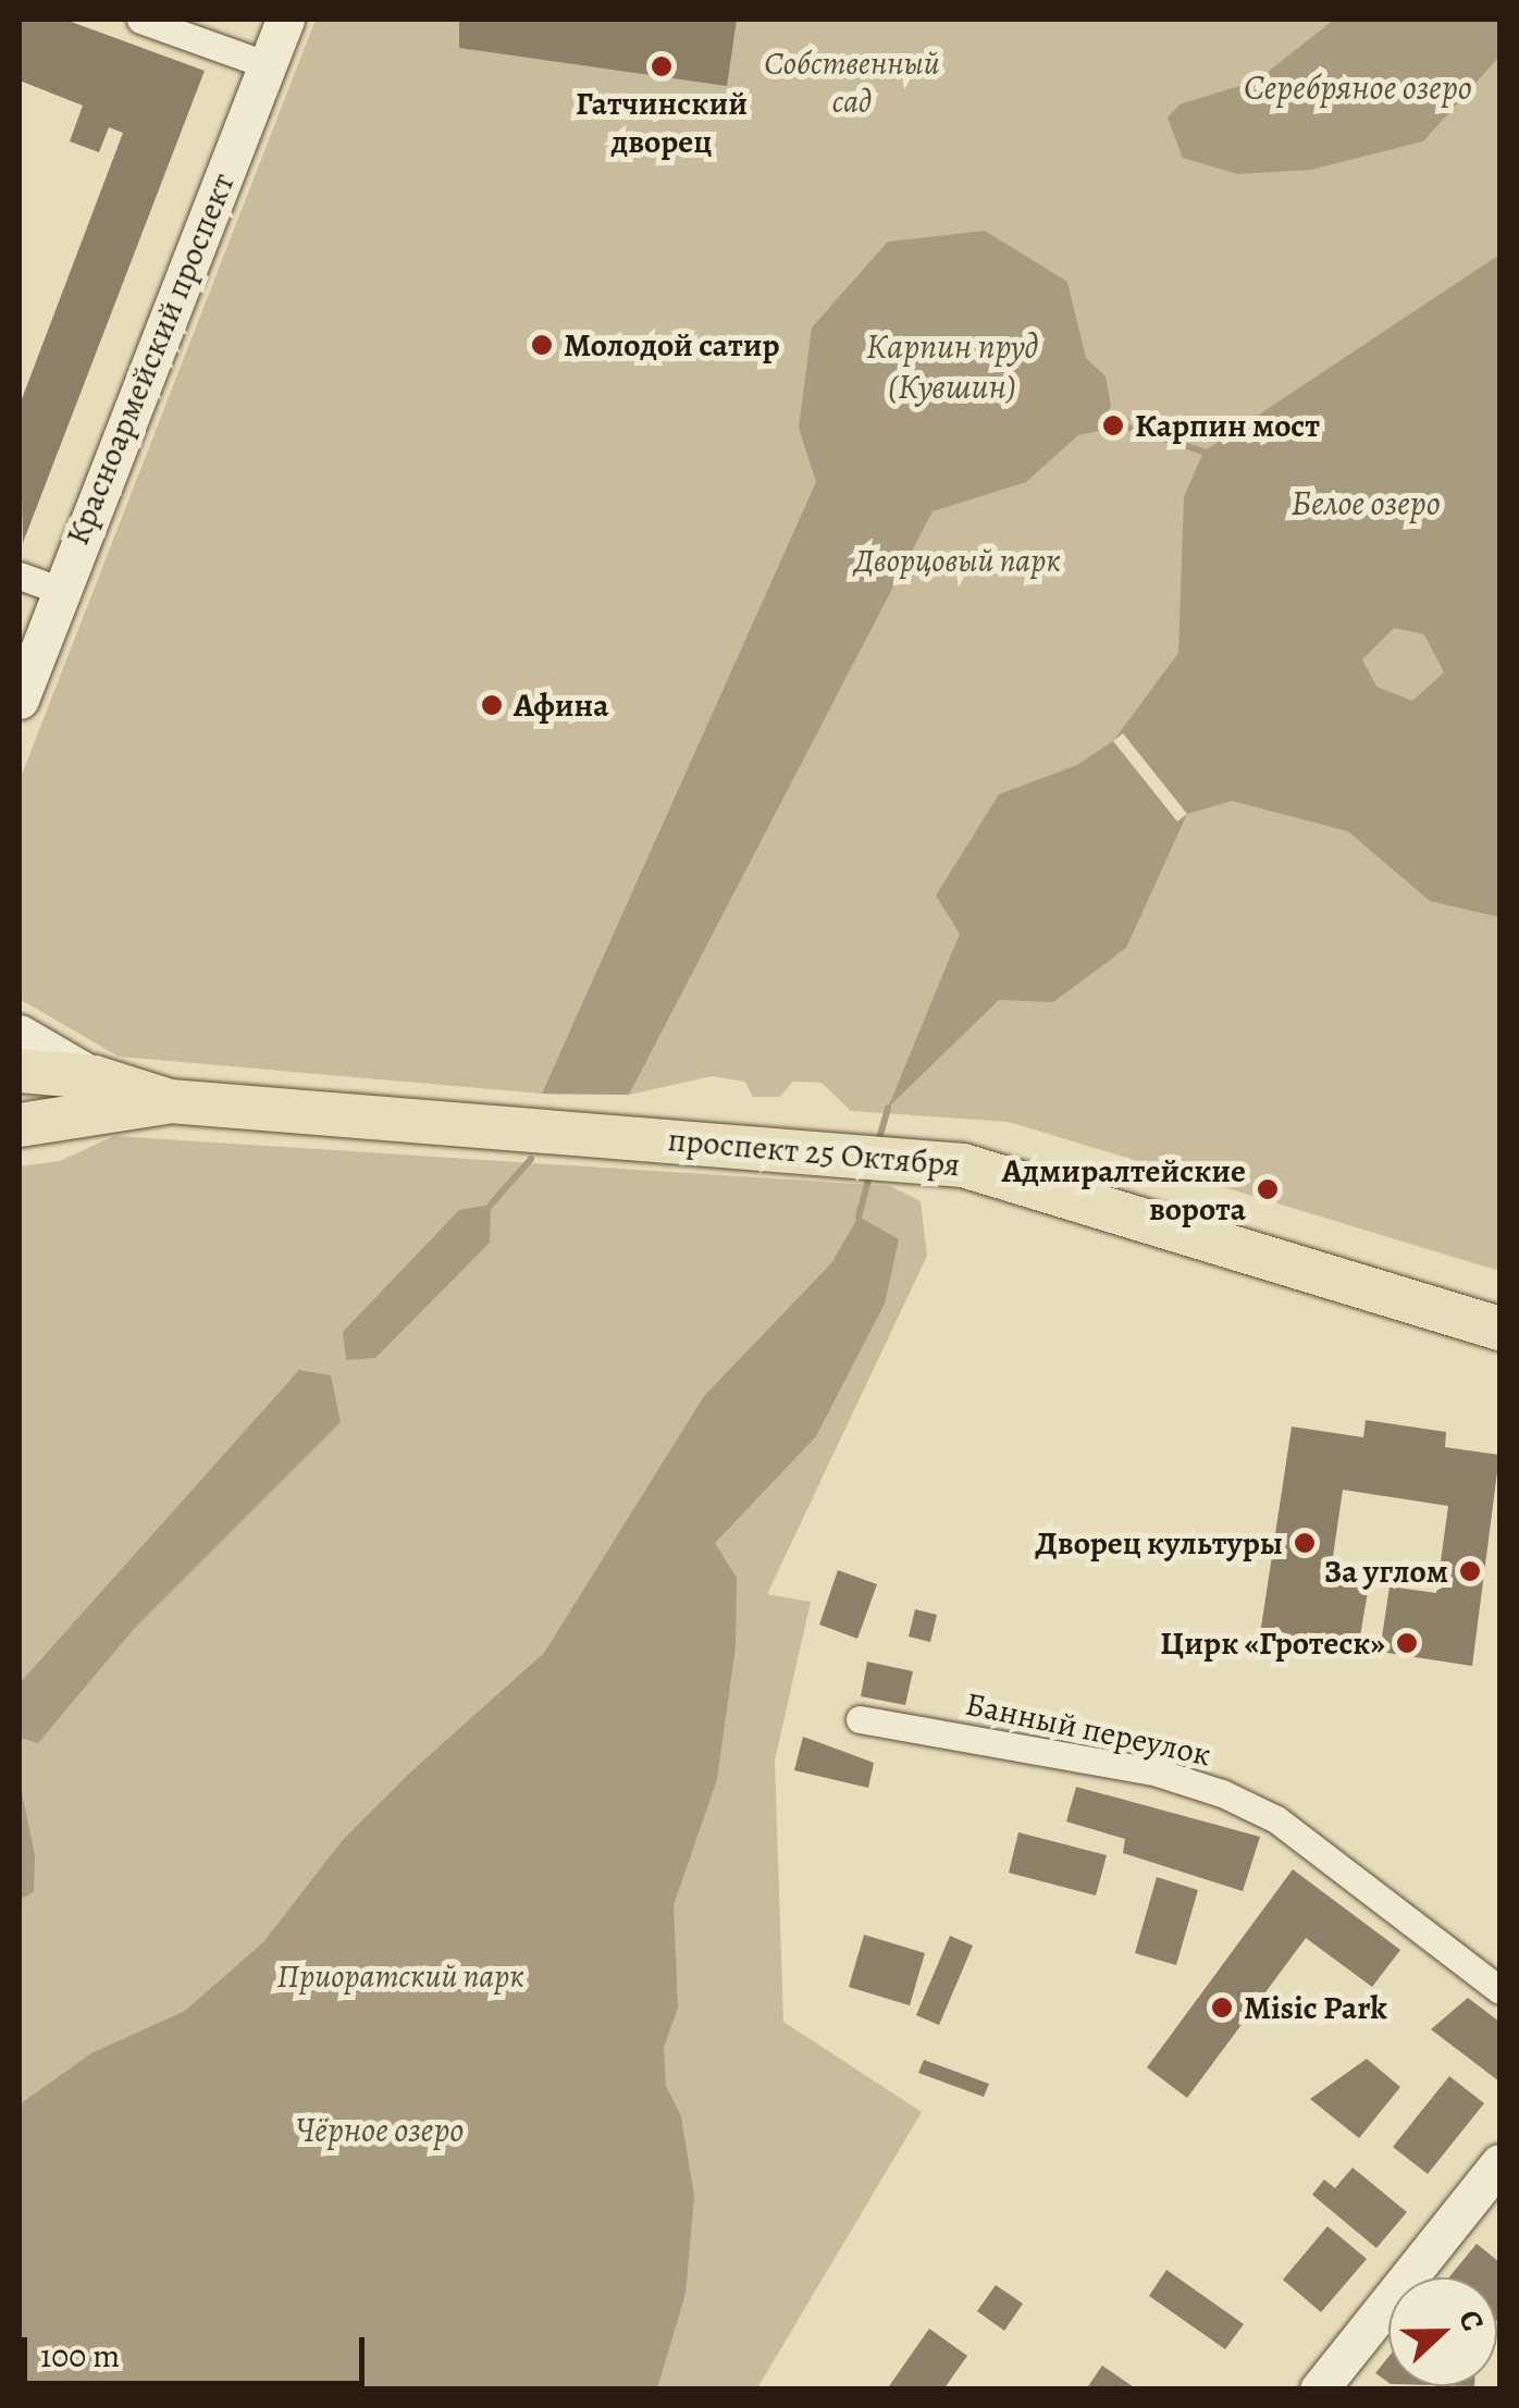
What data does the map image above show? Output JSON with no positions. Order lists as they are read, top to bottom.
{
  "streets": {
    "main road": ["Красноармейский проспект", "проспект 25 Октября"],
    "street": ["Банный переулок"]
  },
  "water": [
    "Серебряное озеро",
    "Карпин пруд (Кувшин)",
    "Белое озеро",
    "Чёрное озеро"
  ],
  "parks": ["Собственный сад", "Дворцовый парк", "Приоратский парк"],
  "places": [
    "Гатчинский дворец",
    "Молодой сатир",
    "Карпин мост",
    "Афина",
    "Адмиралтейские ворота",
    "Дворец культуры",
    "За углом",
    "Цирк «Гротеск»",
    "Misic Park"
  ],
  "scale_bar": "100 m",
  "north": "right"
}
